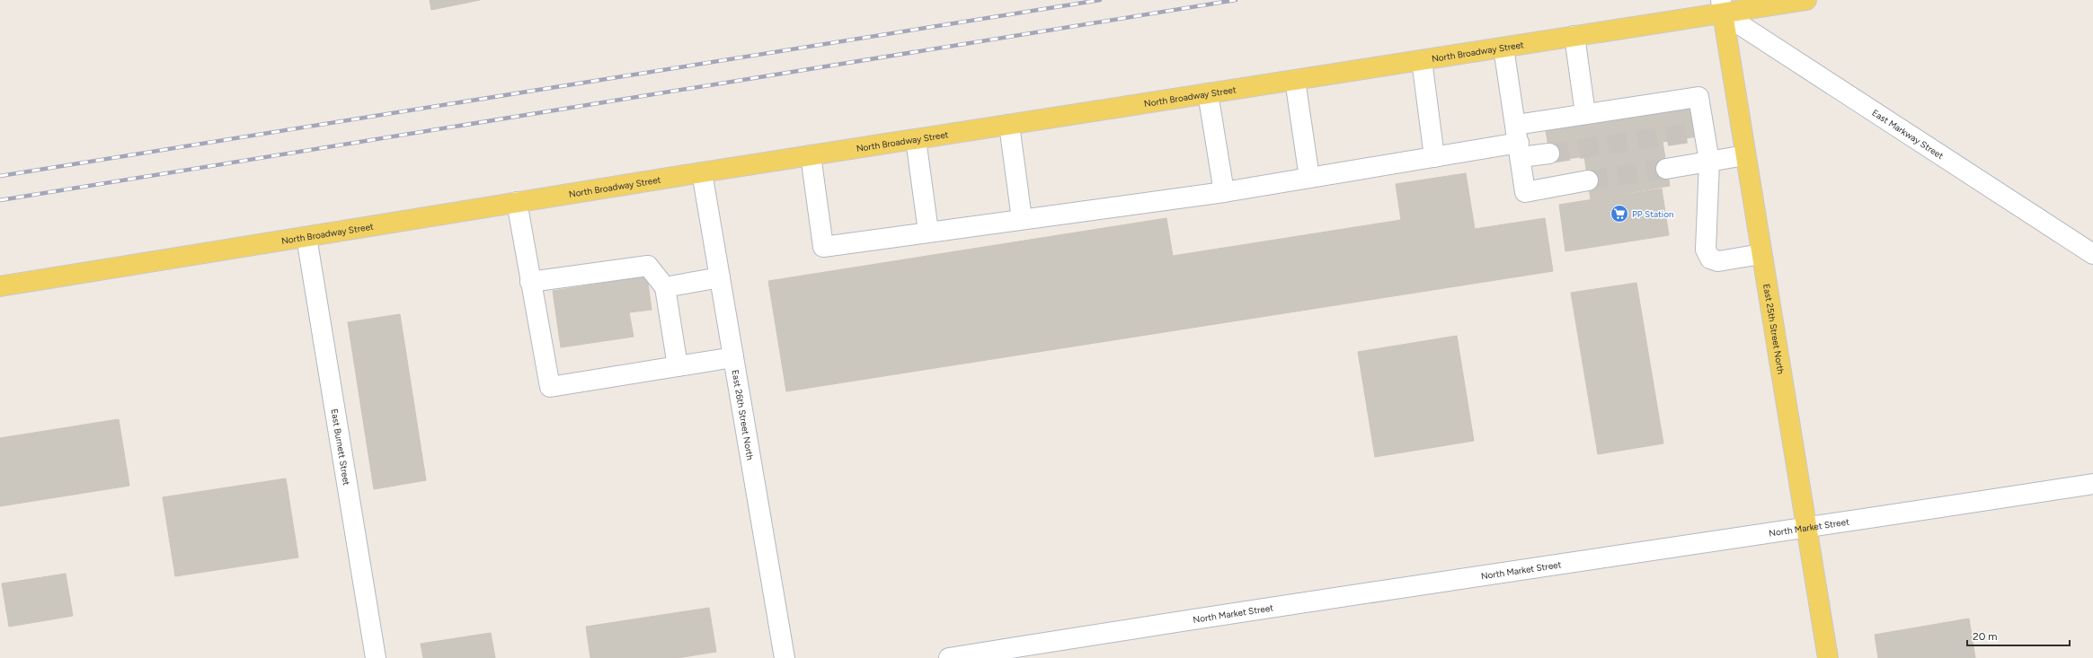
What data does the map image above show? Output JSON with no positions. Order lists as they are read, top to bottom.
{
  "streets": {
    "main road": ["North Broadway Street", "East 25th Street North"],
    "street": [
      "East Markway Street",
      "East 26th Street North",
      "East Burnett Street",
      "North Market Street"
    ]
  },
  "crossings": [
    ["North Broadway Street", "East Markway Street"],
    ["North Broadway Street", "East 25th Street North"],
    ["North Broadway Street", "East 26th Street North"],
    ["North Broadway Street", "East Burnett Street"],
    ["East Markway Street", "East 25th Street North"],
    ["East 25th Street North", "North Market Street"]
  ],
  "places": {
    "supermarket": ["PP Station"]
  },
  "scale_bar": "20 m"
}
